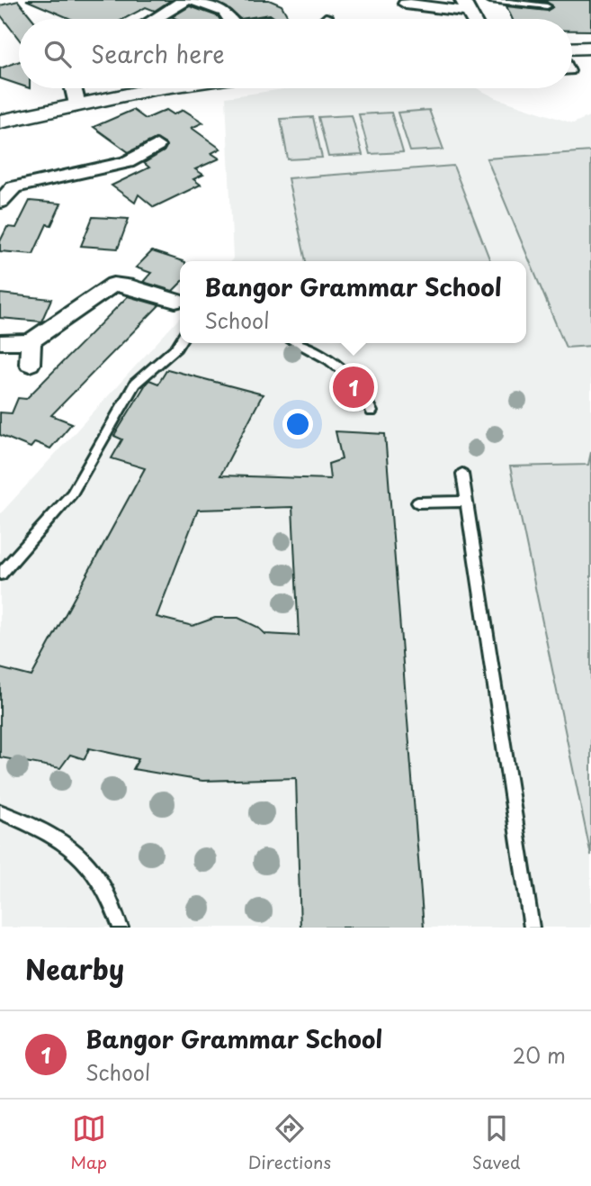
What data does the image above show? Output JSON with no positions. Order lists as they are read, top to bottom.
{
  "page": {
    "search": "Search here",
    "popup": ["Bangor Grammar School", "School"],
    "pins": "1",
    "heading": "Nearby",
    "list": [
      {
        "mark": "1",
        "name": "Bangor Grammar School",
        "note": "School",
        "value": "20 m"
      }
    ],
    "nav": ["Map", "Directions", "Saved"]
  }
}
